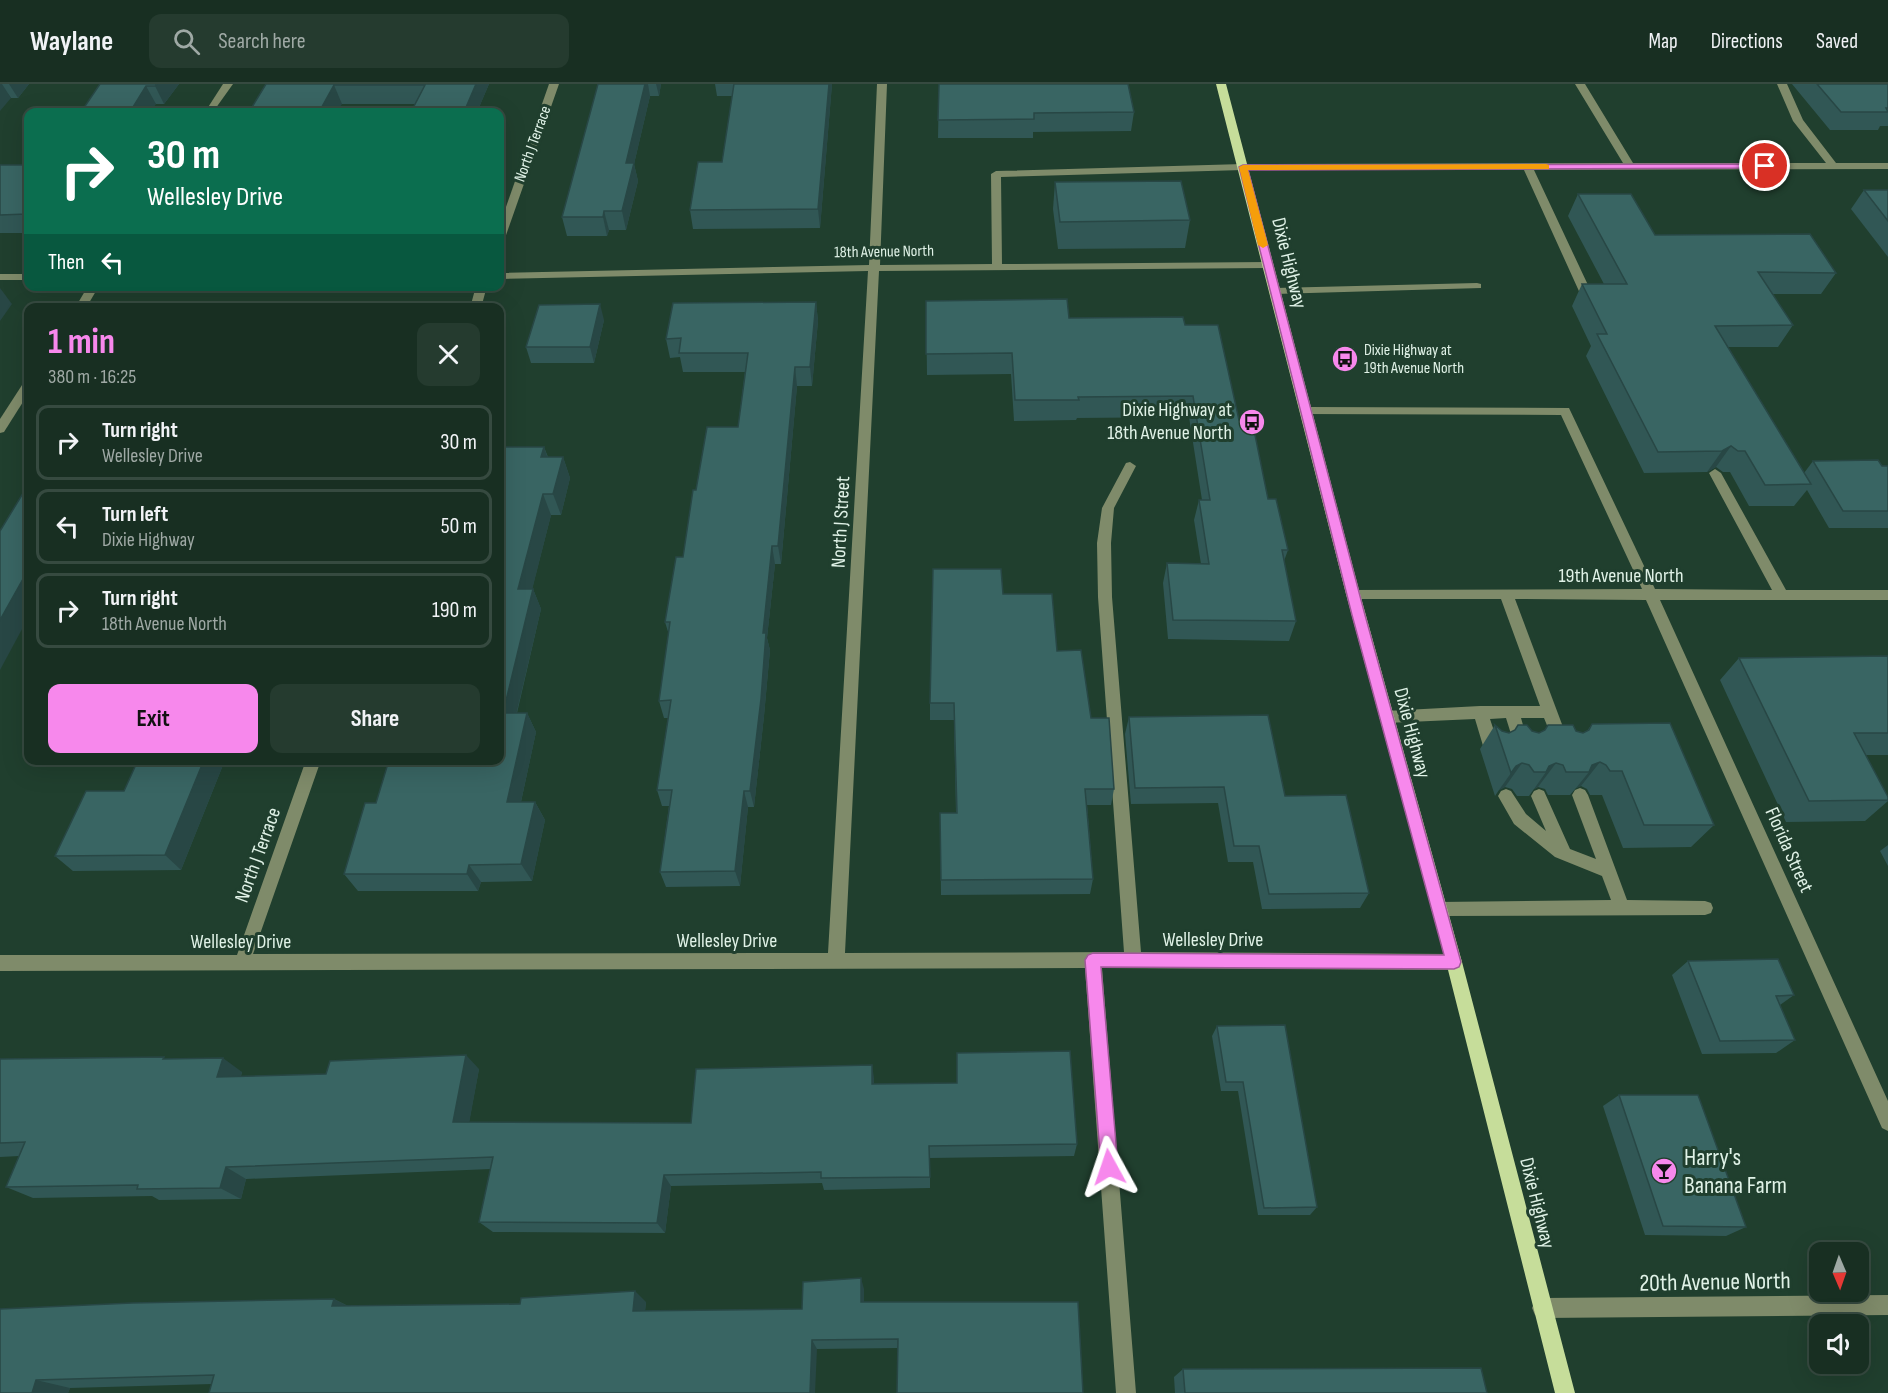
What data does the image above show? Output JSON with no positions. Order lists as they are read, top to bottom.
{
  "streets": {
    "main road": ["Dixie Highway"],
    "street": [
      "North J Terrace",
      "18th Avenue North",
      "North J Street",
      "19th Avenue North",
      "Florida Street",
      "Wellesley Drive",
      "20th Avenue North"
    ]
  },
  "crossings": [
    ["North J Terrace", "Wellesley Drive"],
    ["18th Avenue North", "Dixie Highway"],
    ["18th Avenue North", "North J Street"],
    ["Dixie Highway", "19th Avenue North"],
    ["Dixie Highway", "Florida Street"],
    ["Dixie Highway", "Wellesley Drive"],
    ["Dixie Highway", "20th Avenue North"],
    ["North J Street", "Wellesley Drive"],
    ["19th Avenue North", "Florida Street"]
  ],
  "places": {
    "bus stop": ["Dixie Highway at 19th Avenue North", "Dixie Highway at 18th Avenue North"],
    "bar": ["Harry's Banana Farm"]
  },
  "north": "bottom",
  "page": {
    "header": "Waylane",
    "search": "Search here",
    "nav": ["Map", "Directions", "Saved"],
    "turn": ["30 m", "Wellesley Drive"],
    "then": "Then",
    "heading": ["1 min", "380 m · 16:25"],
    "list": [
      {
        "name": "Turn right",
        "note": "Wellesley Drive",
        "value": "30 m"
      },
      {
        "name": "Turn left",
        "note": "Dixie Highway",
        "value": "50 m"
      },
      {
        "name": "Turn right",
        "note": "18th Avenue North",
        "value": "190 m"
      }
    ],
    "buttons": ["Exit", "Share"]
  }
}
